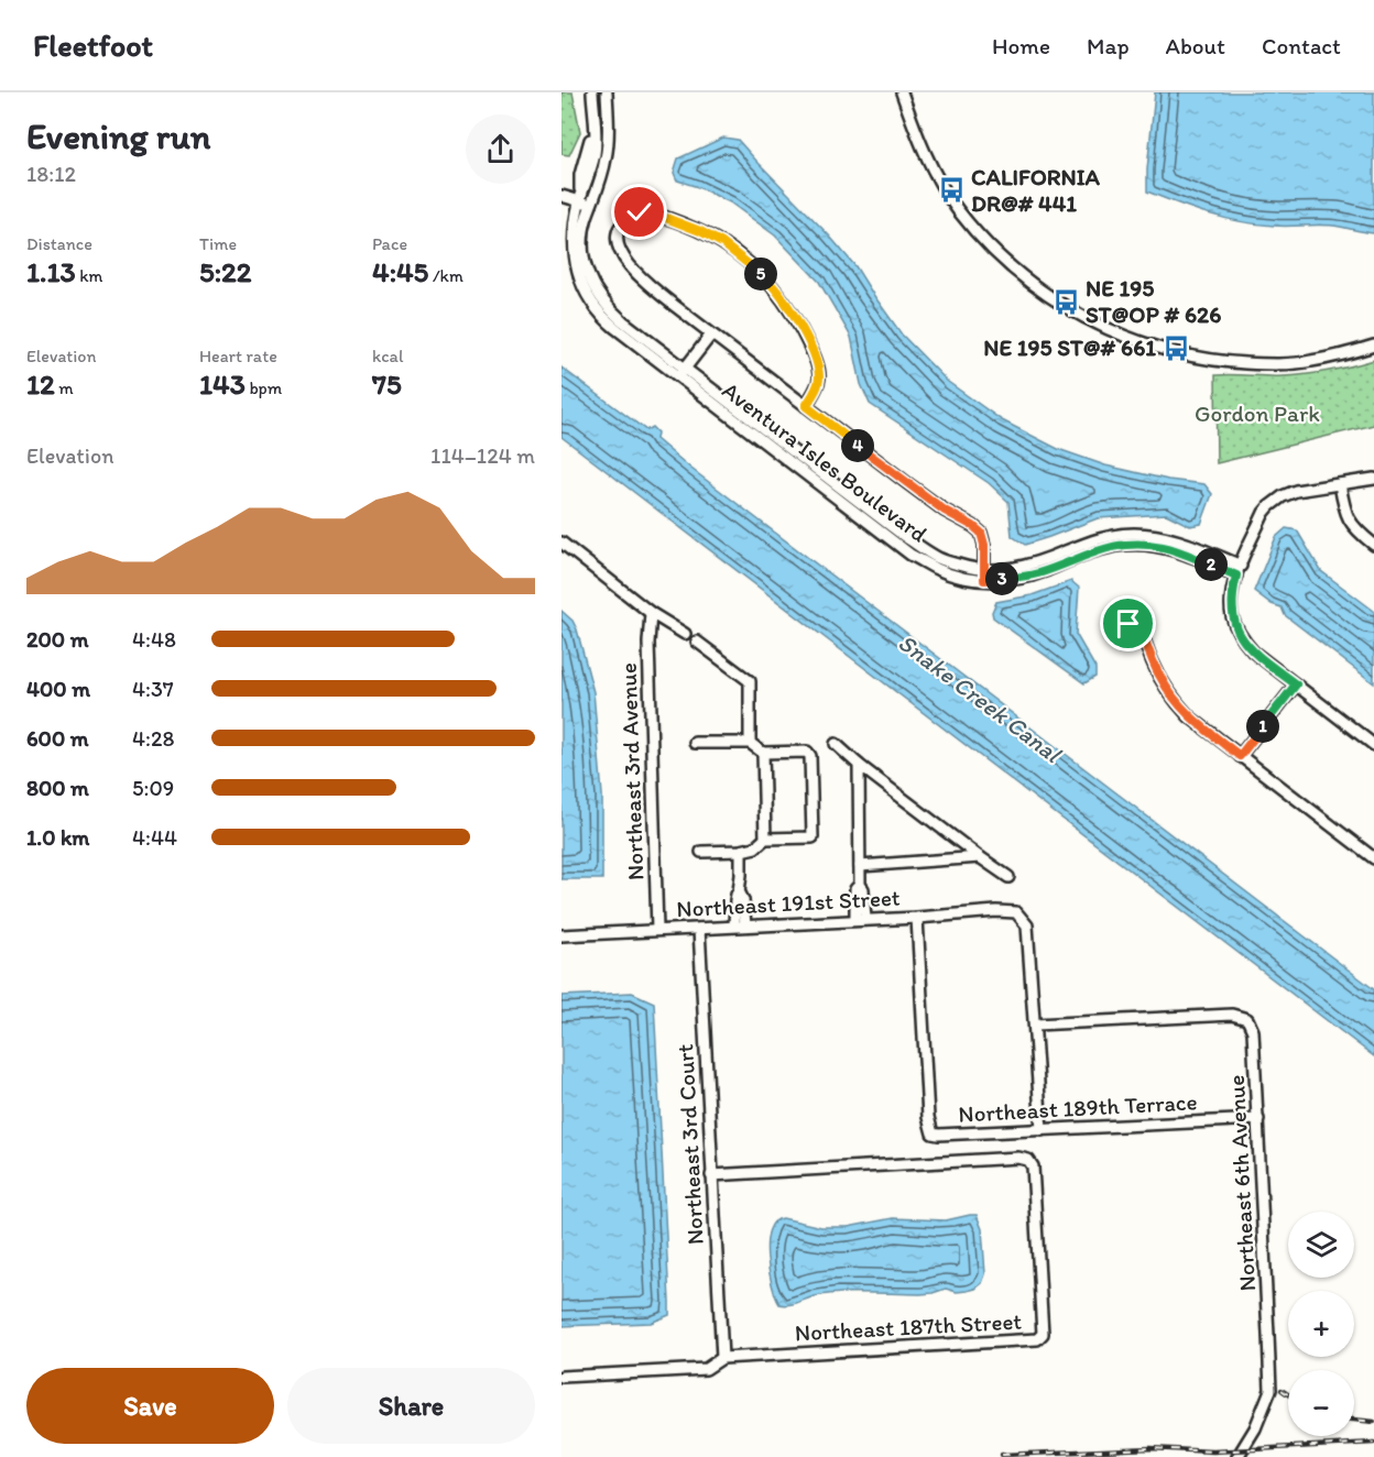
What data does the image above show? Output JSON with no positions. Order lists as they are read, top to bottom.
{
  "streets": {
    "street": [
      "Aventura Isles Boulevard",
      "Northeast 3rd Avenue",
      "Northeast 191st Street",
      "Northeast 189th Terrace",
      "Northeast 3rd Court",
      "Northeast 6th Avenue",
      "Northeast 187th Street"
    ]
  },
  "crossings": [
    ["Northeast 3rd Avenue", "Northeast 191st Street"],
    ["Northeast 191st Street", "Northeast 189th Terrace"],
    ["Northeast 191st Street", "Northeast 3rd Court"],
    ["Northeast 191st Street", "Northeast 6th Avenue"],
    ["Northeast 189th Terrace", "Northeast 6th Avenue"],
    ["Northeast 3rd Court", "Northeast 187th Street"]
  ],
  "water": ["Snake Creek Canal"],
  "parks": ["Gordon Park"],
  "places": {
    "bus stop": ["CALIFORNIA DR@# 441", "NE 195 ST@OP # 626", "NE 195 ST@# 661"]
  },
  "page": {
    "header": "Fleetfoot",
    "nav": [
      "Home",
      "Map",
      "About",
      "Contact"
    ],
    "heading": ["Evening run", "18:12"],
    "stats": [
      ["Distance", "1.13 km"],
      ["Time", "5:22"],
      ["Pace", "4:45 /km"],
      ["Elevation", "12 m"],
      ["Heart rate", "143 bpm"],
      ["kcal", "75"]
    ],
    "pins": [
      "5",
      "4",
      "2",
      "3",
      "1"
    ],
    "chart": ["Elevation", "114–124 m"],
    "list": [
      {
        "name": "200 m",
        "note": "4:48"
      },
      {
        "name": "400 m",
        "note": "4:37"
      },
      {
        "name": "600 m",
        "note": "4:28"
      },
      {
        "name": "800 m",
        "note": "5:09"
      },
      {
        "name": "1.0 km",
        "note": "4:44"
      }
    ],
    "map_buttons": ["+", "−"],
    "buttons": ["Save", "Share"]
  }
}
